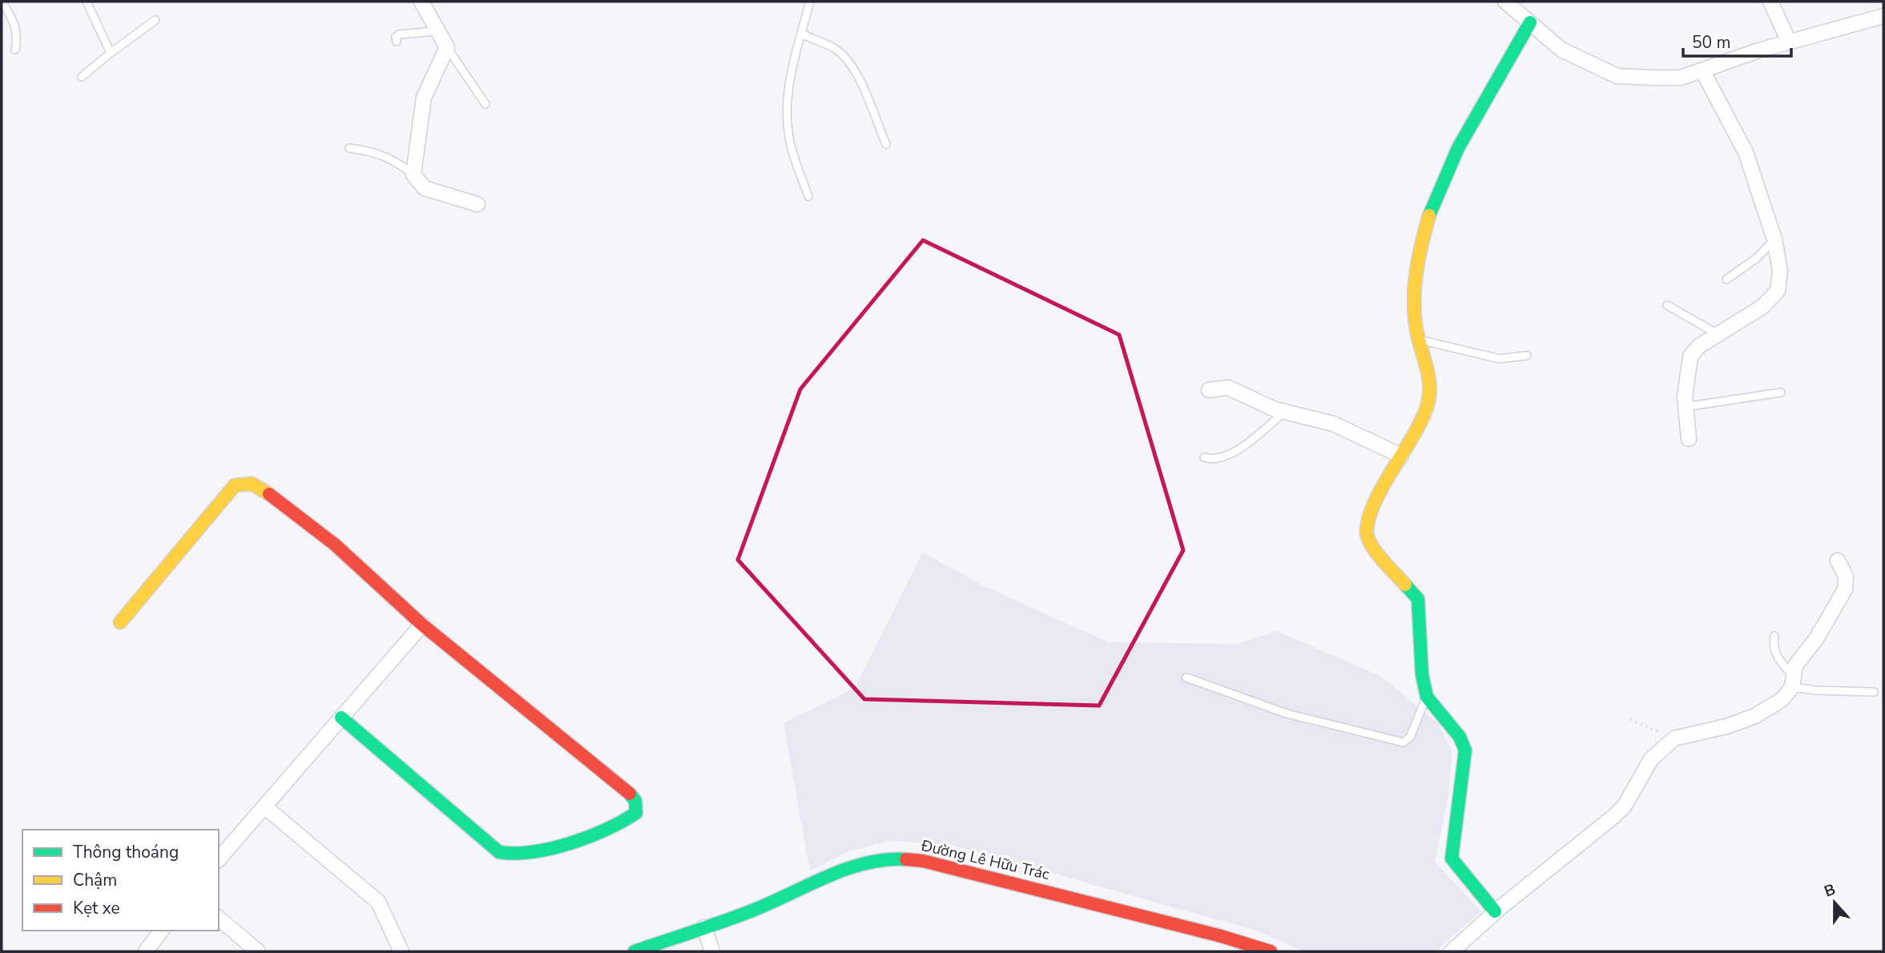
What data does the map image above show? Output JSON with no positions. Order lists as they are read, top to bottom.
{
  "streets": {
    "street": ["Đường Lê Hữu Trác"]
  },
  "legend": ["Thông thoáng", "Chậm", "Kẹt xe"],
  "scale_bar": "50 m",
  "north": "top"
}
